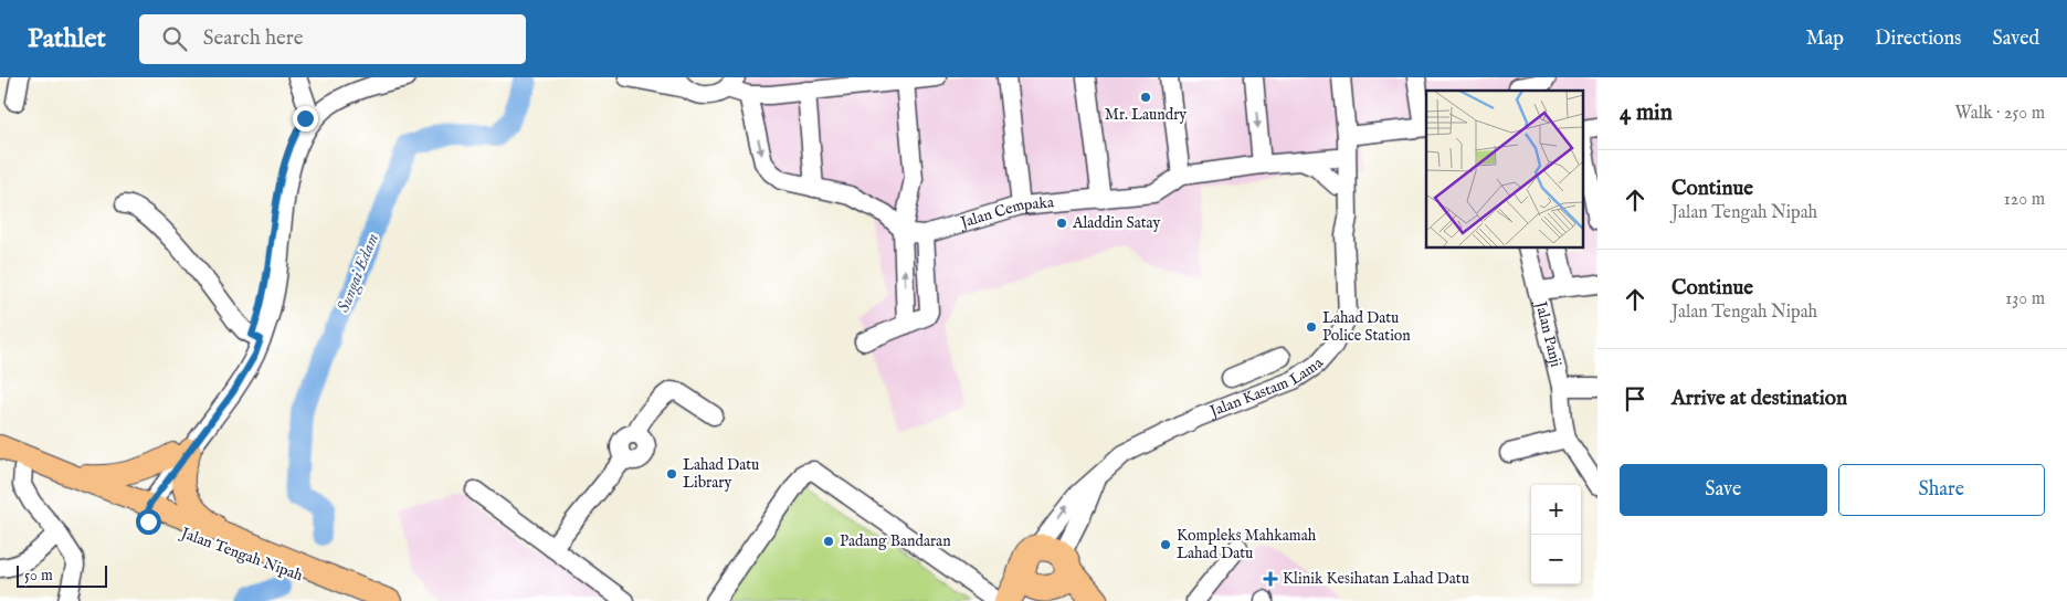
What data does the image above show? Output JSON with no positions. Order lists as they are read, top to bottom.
{
  "streets": {
    "main road": ["Jalan Tengah Nipah"],
    "street": ["Jalan Cempaka", "Jalan Panji", "Jalan Kastam Lama"]
  },
  "crossings": [
    ["Jalan Cempaka", "Jalan Kastam Lama"]
  ],
  "water": ["Sungai Edam"],
  "places": {
    "other": [
      "Mr. Laundry",
      "Aladdin Satay",
      "Lahad Datu Police Station",
      "Lahad Datu Library",
      "Padang Bandaran",
      "Kompleks Mahkamah Lahad Datu"
    ],
    "health": ["Klinik Kesihatan Lahad Datu"]
  },
  "scale_bar": "50 m",
  "page": {
    "header": "Pathlet",
    "search": "Search here",
    "nav": ["Map", "Directions", "Saved"],
    "heading": ["4 min", "Walk · 250 m"],
    "list": [
      ["Continue", "Jalan Tengah Nipah", "120 m"],
      ["Continue", "Jalan Tengah Nipah", "130 m"],
      "Arrive at destination"
    ],
    "buttons": ["Save", "Share"],
    "map_buttons": ["+", "−"],
    "scale": "50 m"
  }
}
